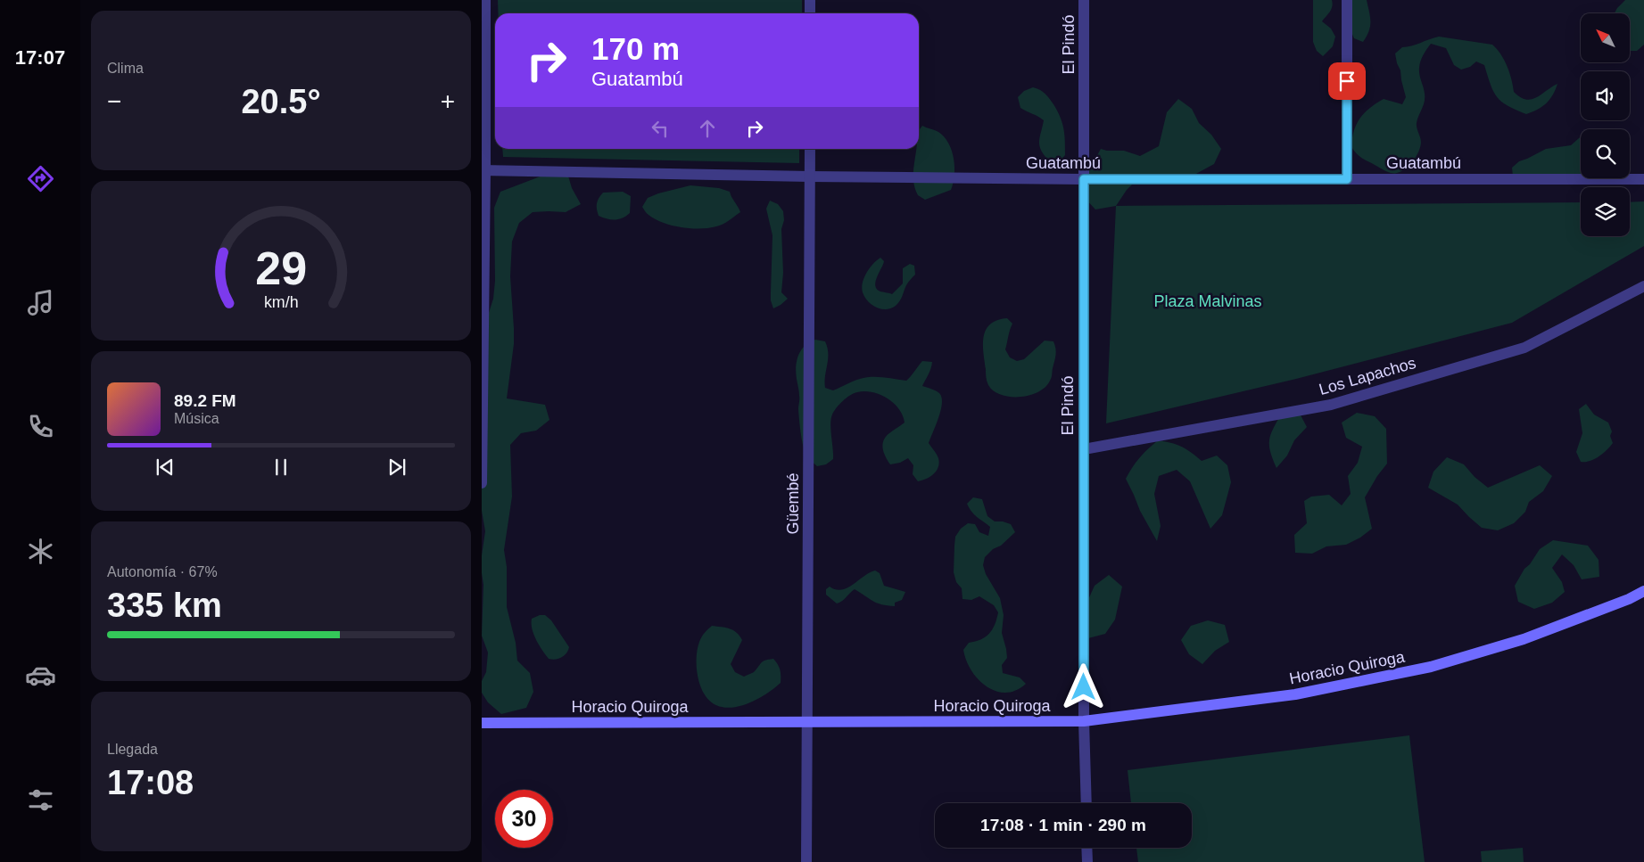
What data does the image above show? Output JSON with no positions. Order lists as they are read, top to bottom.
{
  "streets": {
    "main road": ["Horacio Quiroga"],
    "street": [
      "El Pindó",
      "Guatambú",
      "Los Lapachos",
      "Güembé"
    ]
  },
  "crossings": [
    ["El Pindó", "Guatambú"],
    ["El Pindó", "Los Lapachos"],
    ["El Pindó", "Horacio Quiroga"],
    ["Guatambú", "Güembé"],
    ["Güembé", "Horacio Quiroga"]
  ],
  "parks": ["Plaza Malvinas"],
  "north": "top left",
  "page": {
    "tabs": "17:07",
    "tile": [
      "Clima",
      ["Autonomía · 67%", "335 km"],
      ["Llegada", "17:08"]
    ],
    "turn": ["170 m", "Guatambú"],
    "heat": ["−", "20.5°", "+"],
    "song": ["89.2 FM", "Música"],
    "limit": "30",
    "trip": "17:08 · 1 min · 290 m",
    "gauge": ["29", "km/h"]
  }
}
